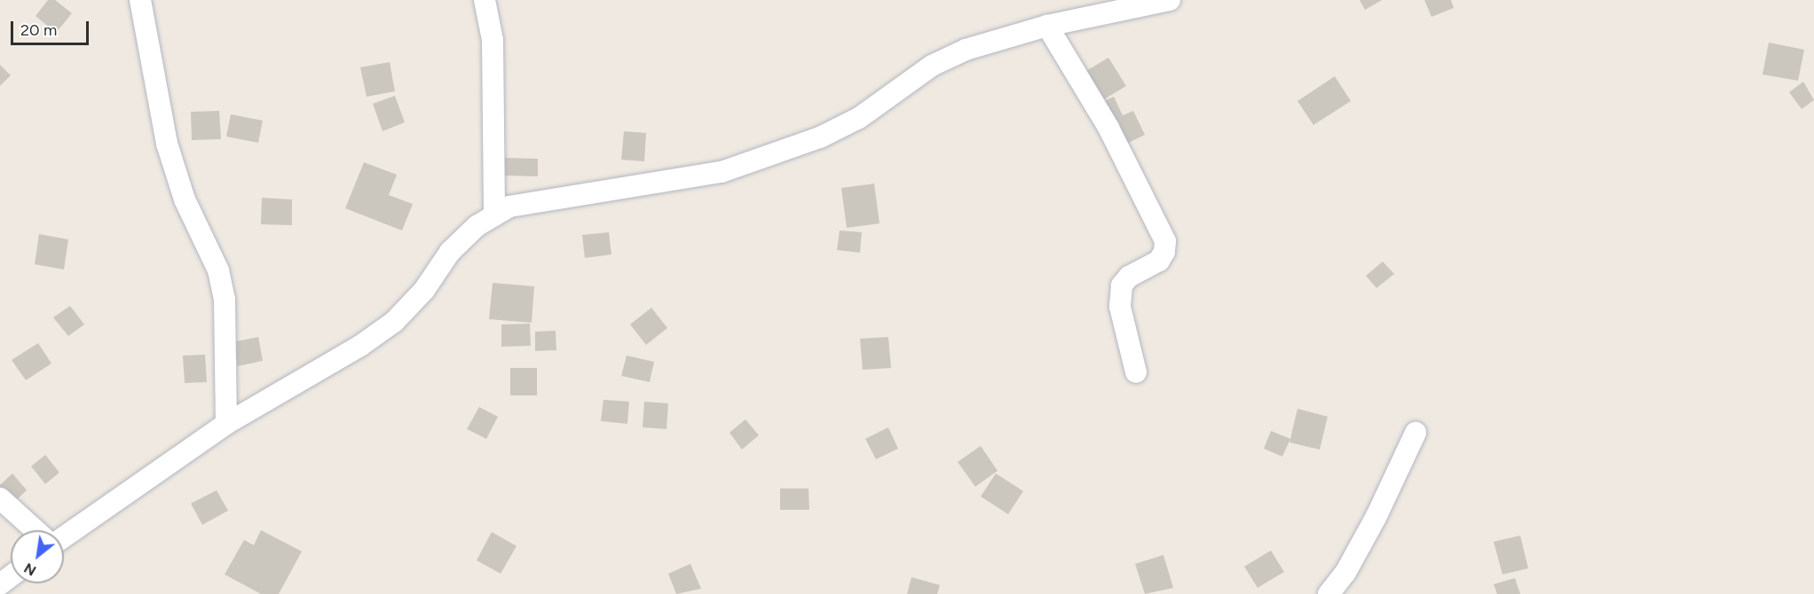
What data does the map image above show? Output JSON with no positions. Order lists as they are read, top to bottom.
{
  "scale_bar": "20 m",
  "north": "bottom left"
}
